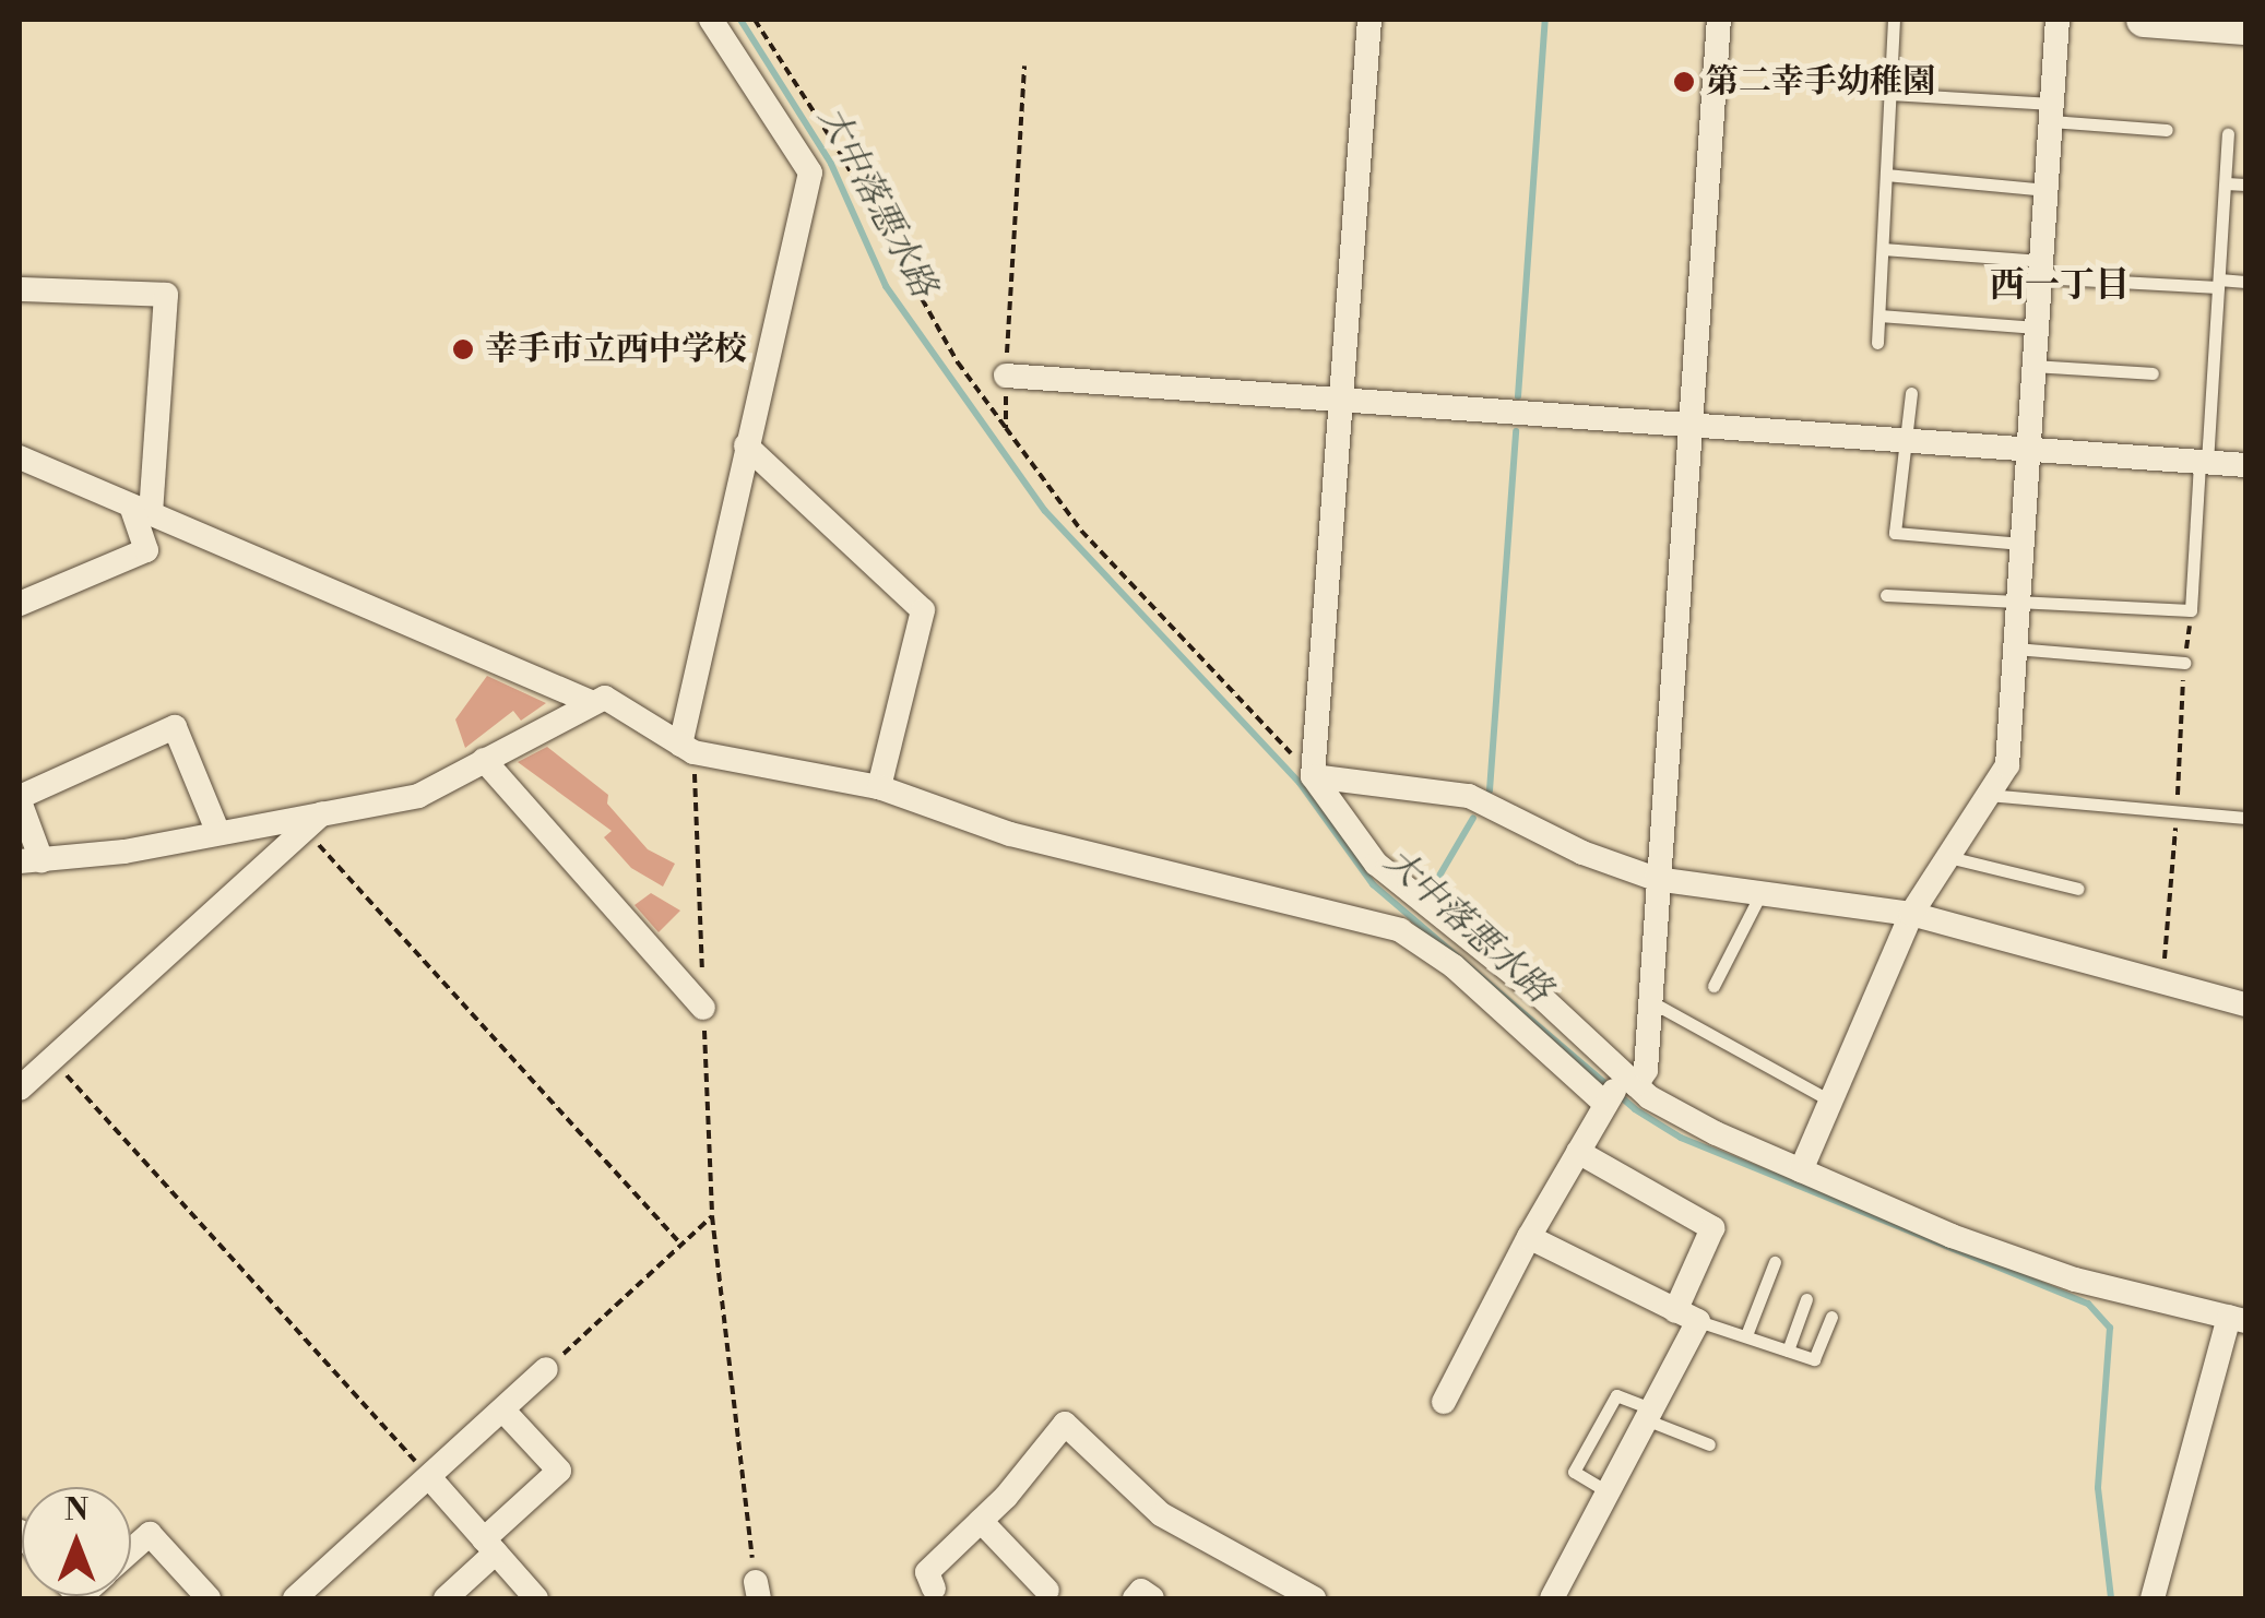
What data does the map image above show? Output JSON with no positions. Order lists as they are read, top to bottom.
{
  "districts": ["西一丁目"],
  "water": ["大中落悪水路"],
  "places": ["第二幸手幼稚園", "幸手市立西中学校"],
  "north": "top"
}
